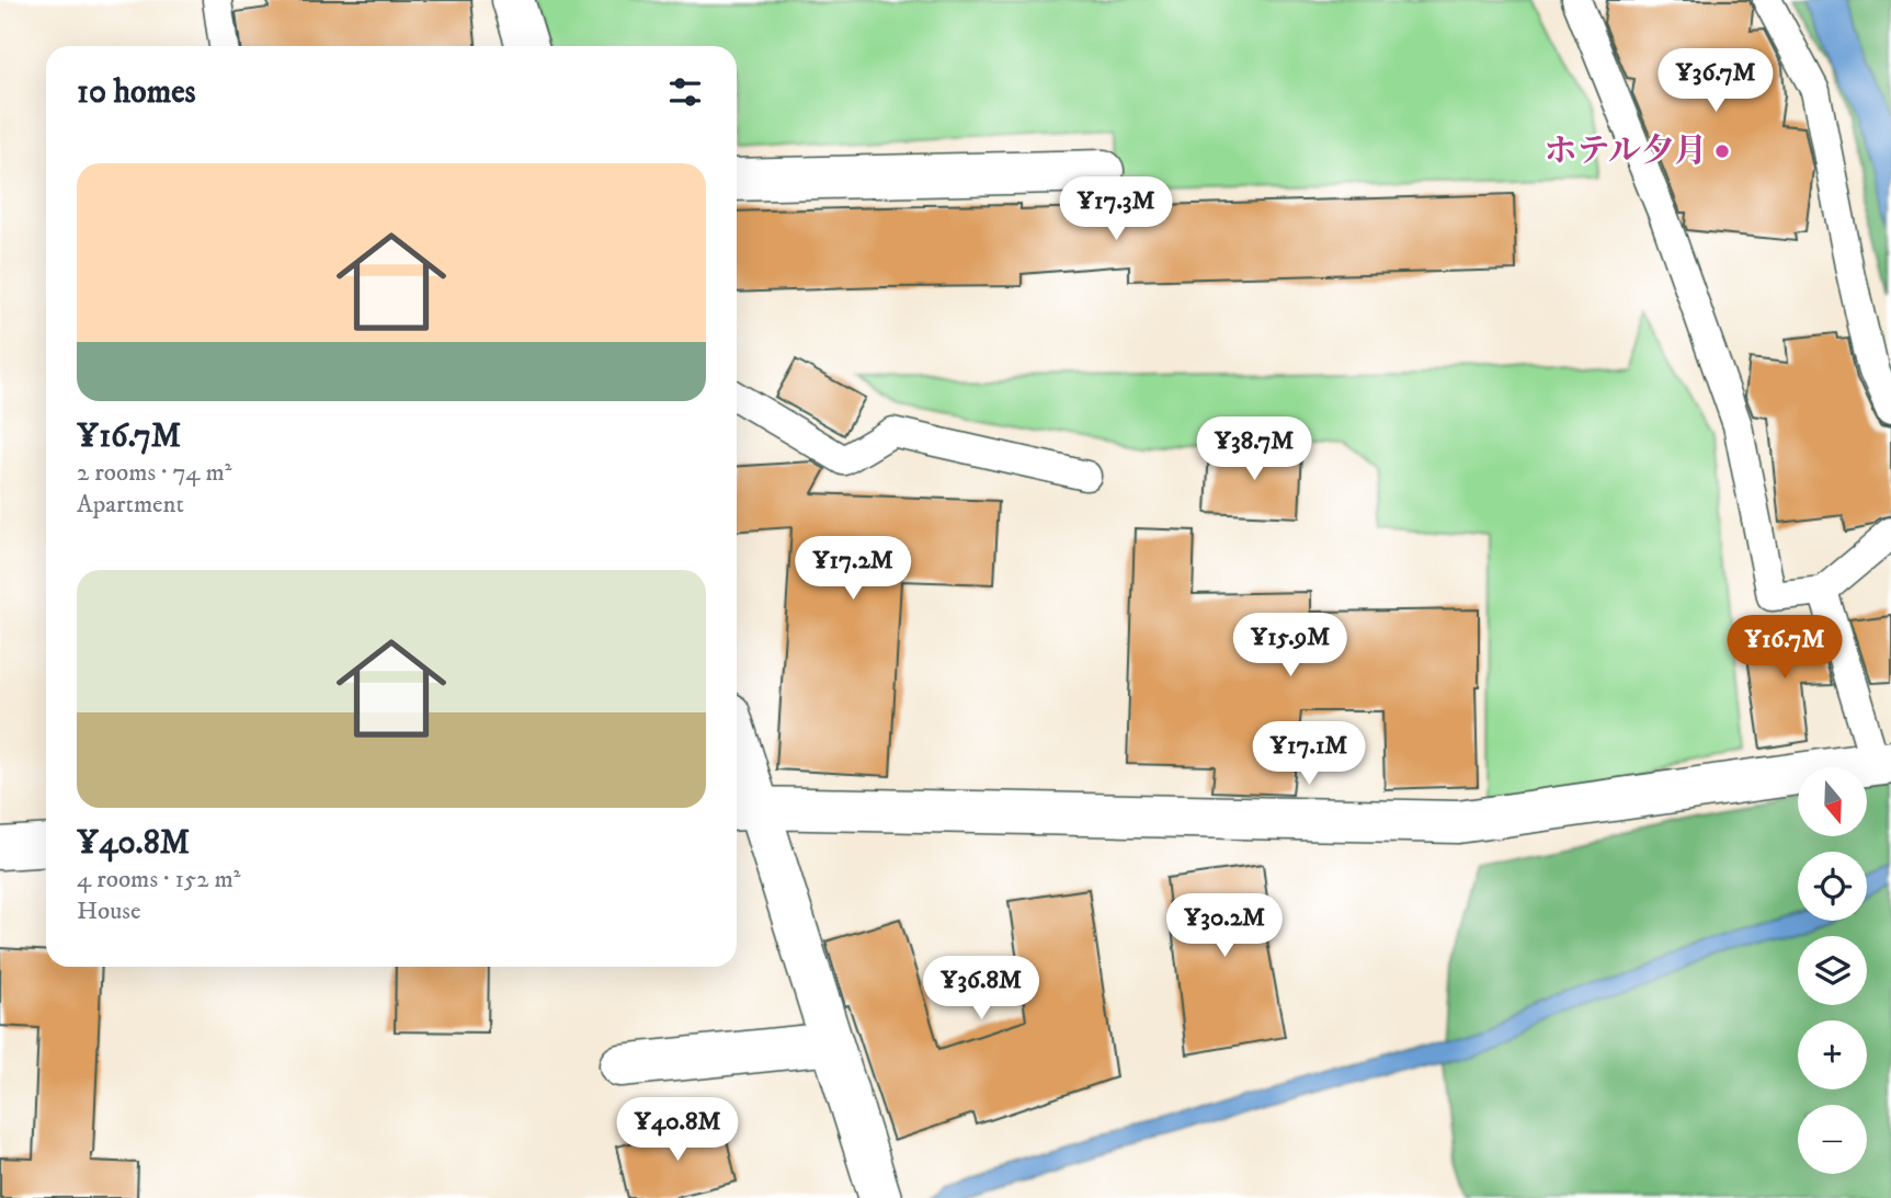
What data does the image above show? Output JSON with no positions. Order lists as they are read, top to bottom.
{
  "places": ["ホテル夕月"],
  "north": "bottom",
  "page": {
    "heading": "10 homes",
    "price": [
      "¥36.7M",
      "¥17.3M",
      "¥38.7M",
      "¥17.2M",
      "¥15.9M",
      "¥16.7M",
      "¥17.1M",
      "¥30.2M",
      "¥36.8M",
      "¥40.8M"
    ],
    "list": [
      {
        "name": "¥16.7M",
        "note": "2 rooms · 74 m² · Apartment"
      },
      {
        "name": "¥40.8M",
        "note": "4 rooms · 152 m² · House"
      }
    ],
    "map_buttons": ["+", "−"]
  }
}
